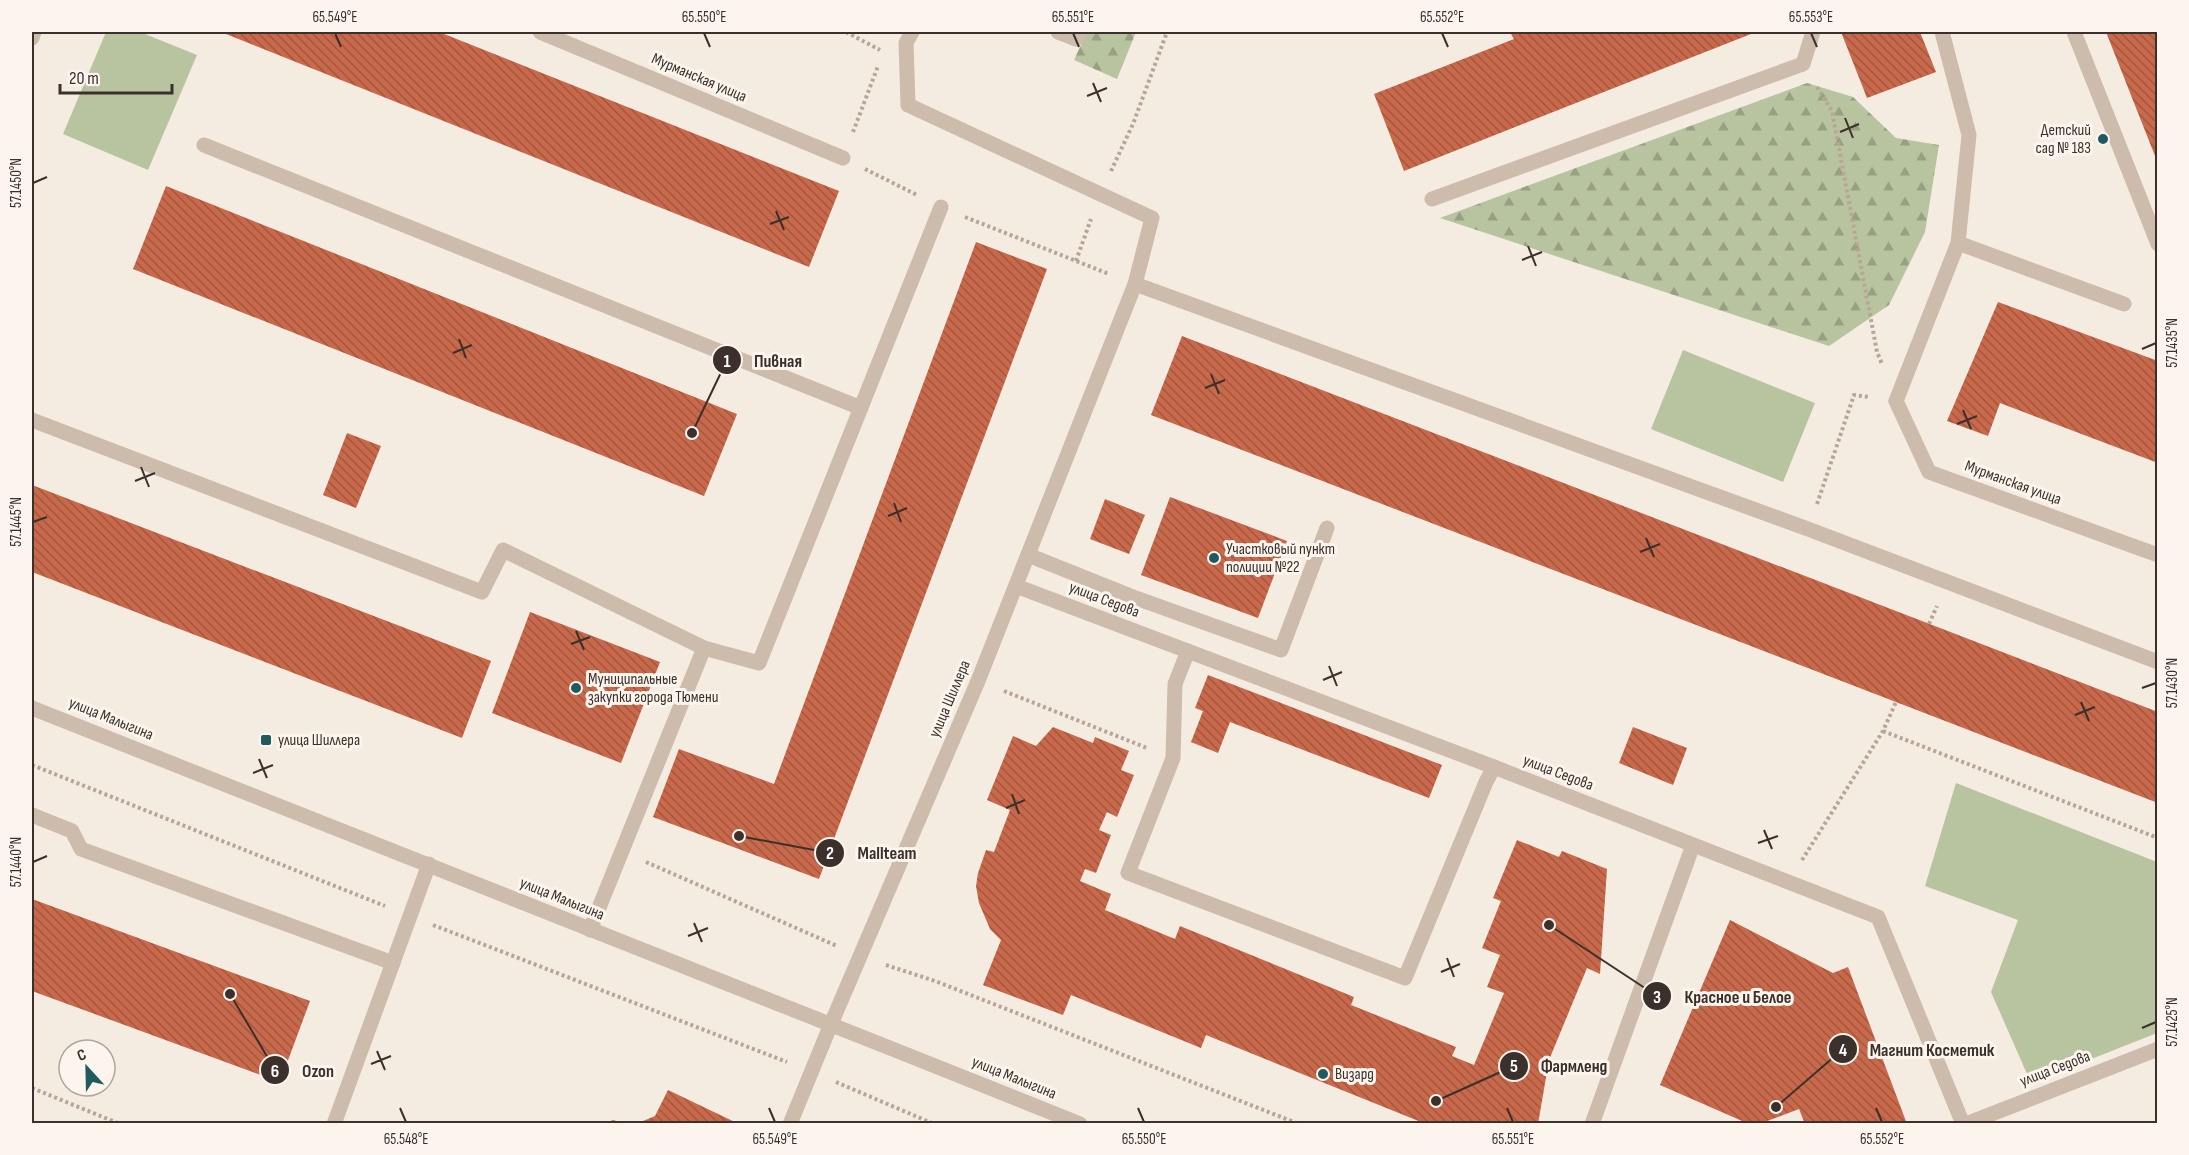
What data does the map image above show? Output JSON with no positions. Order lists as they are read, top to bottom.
{
  "streets": {
    "street": [
      "Мурманская улица",
      "улица Седова",
      "улица Шиллера",
      "улица Малыгина"
    ]
  },
  "crossings": [
    ["улица Седова", "улица Шиллера"],
    ["улица Шиллера", "улица Малыгина"]
  ],
  "places": {
    "other": [
      "Детский сад № 183",
      "Пивная",
      "Участковый пункт полиции №22",
      "Муниципальные закупки города Тюмени",
      "Mallteam",
      "Красное и Белое",
      "Ozon",
      "Визард",
      "Фармленд",
      "Магнит Косметик"
    ],
    "transit": ["улица Шиллера"]
  },
  "scale_bar": "20 m",
  "north": "top",
  "coordinates": [
    "65.549°E",
    "65.550°E",
    "65.551°E",
    "65.552°E",
    "65.553°E",
    "57.1450°N",
    "57.1435°N",
    "57.1445°N",
    "57.1430°N",
    "57.1440°N",
    "57.1425°N",
    "65.548°E"
  ]
}
